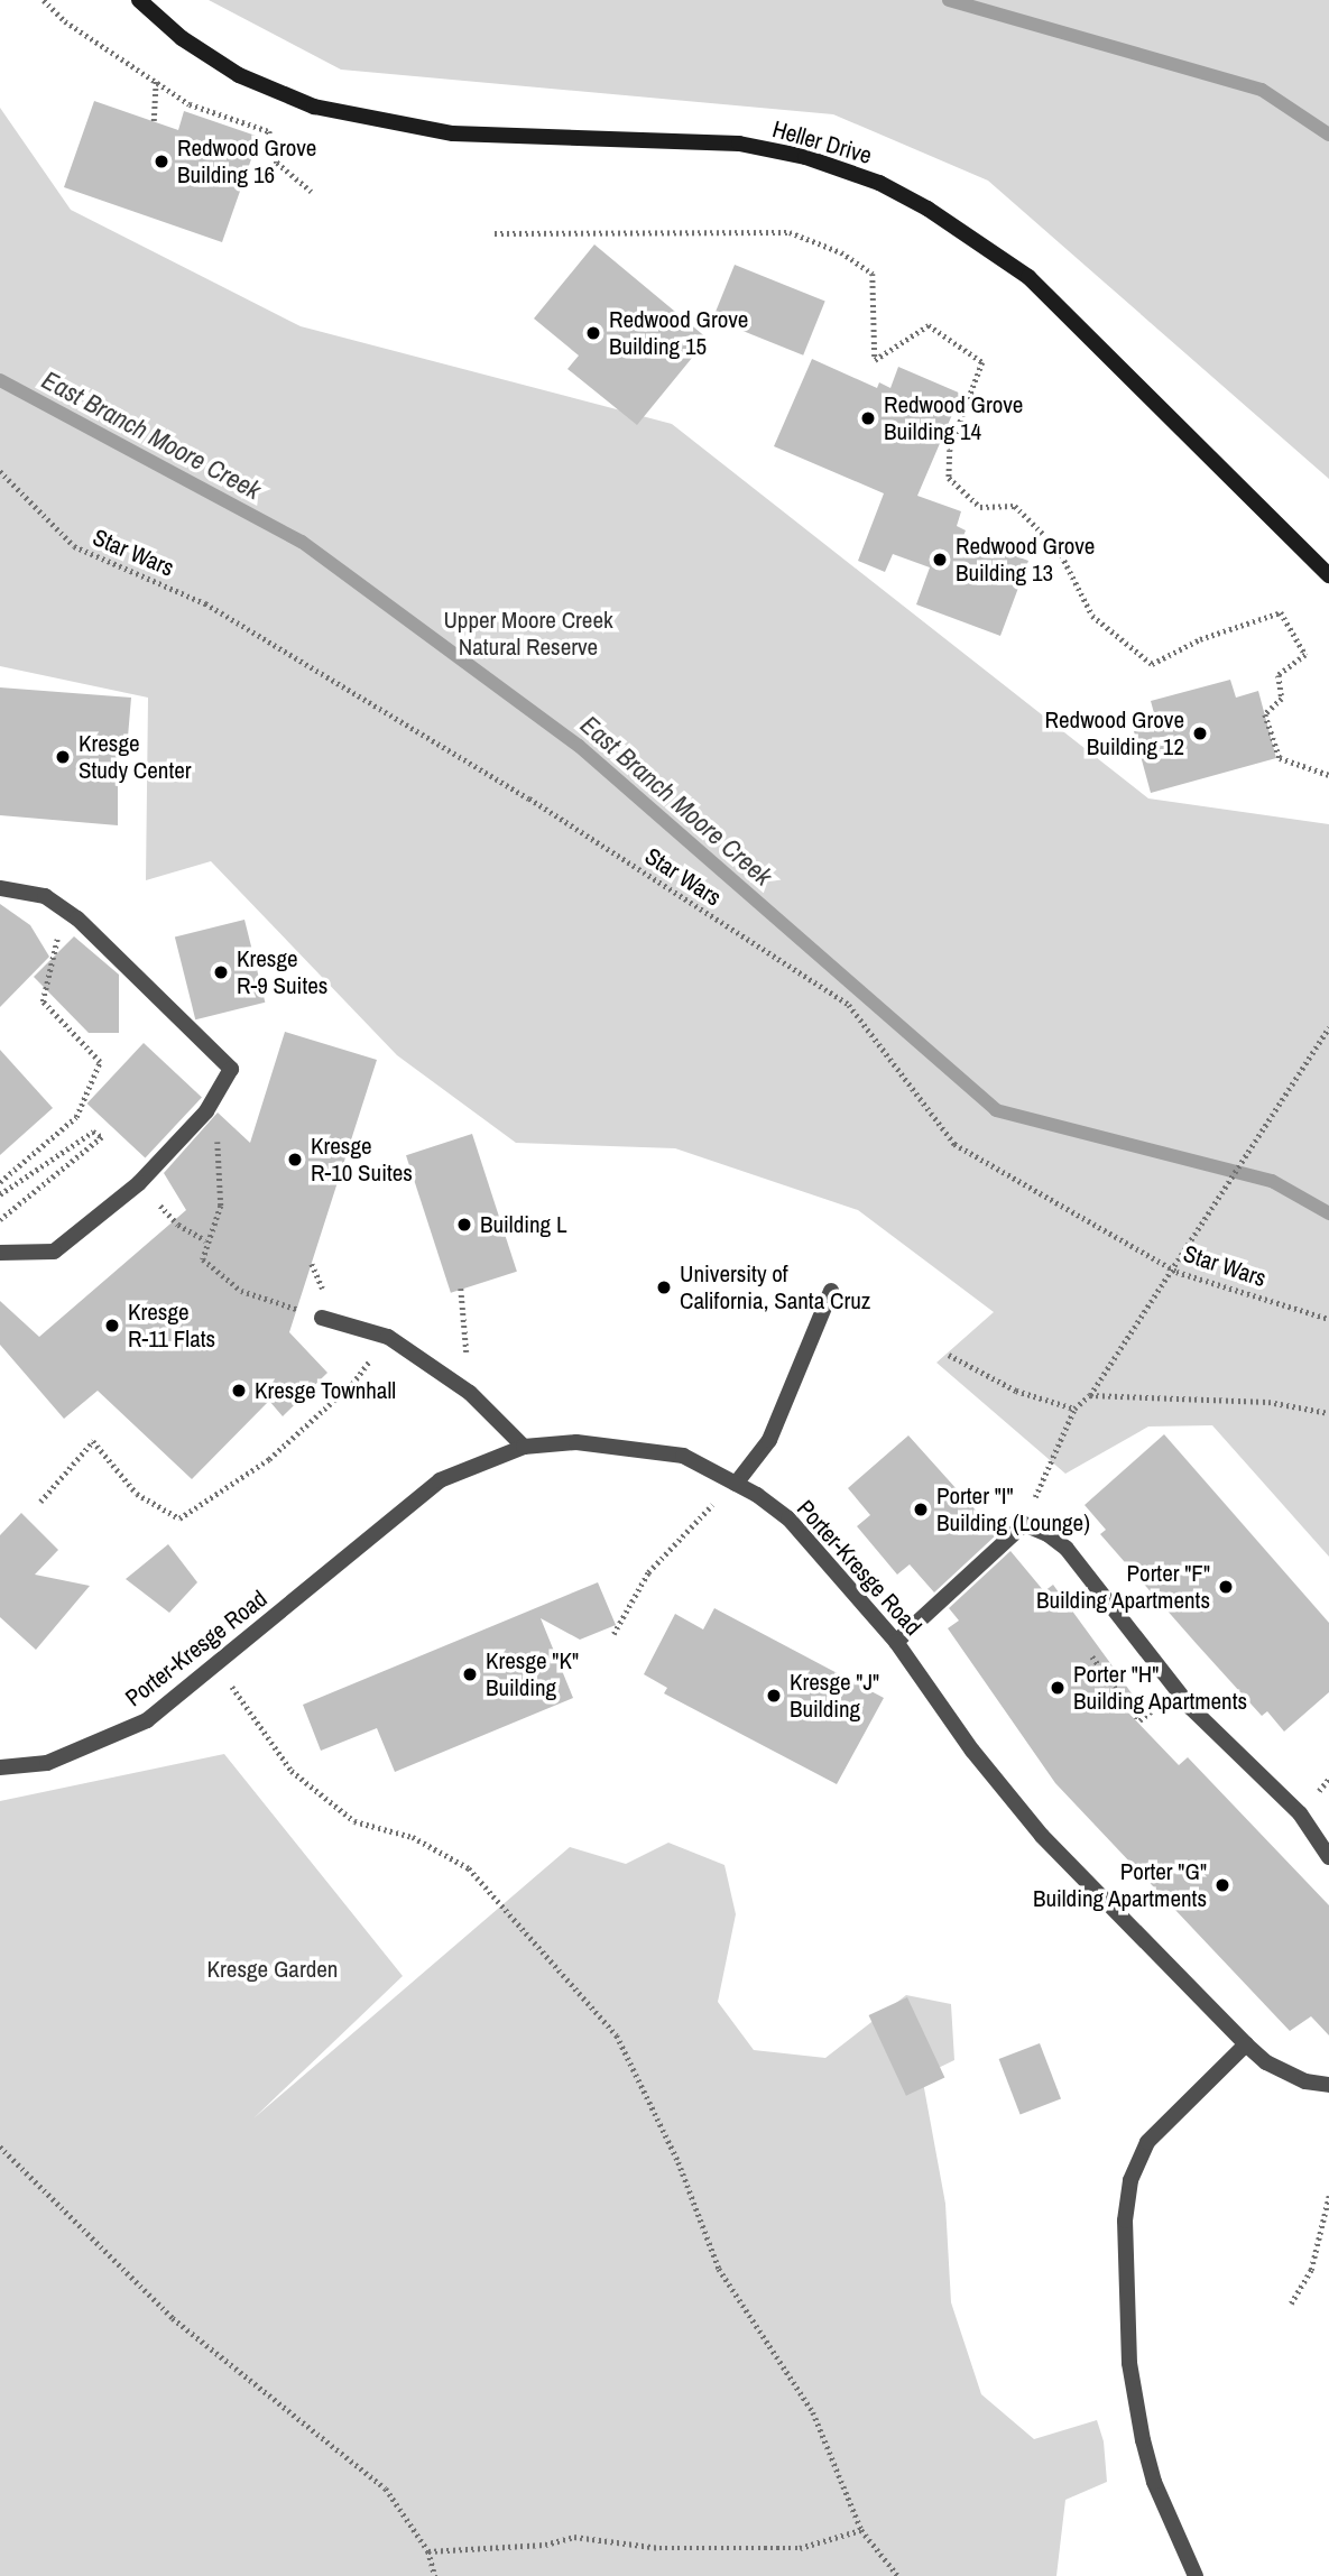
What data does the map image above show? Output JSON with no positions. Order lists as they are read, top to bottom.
{
  "streets": {
    "main road": ["Heller Drive"],
    "street": ["Porter-Kresge Road"],
    "path": ["Star Wars"]
  },
  "water": ["East Branch Moore Creek"],
  "parks": ["Upper Moore Creek Natural Reserve", "Kresge Garden"],
  "places": [
    "Redwood Grove Building 16",
    "Redwood Grove Building 15",
    "Redwood Grove Building 14",
    "Redwood Grove Building 13",
    "Redwood Grove Building 12",
    "Kresge Study Center",
    "Kresge R-9 Suites",
    "Kresge R-10 Suites",
    "Building L",
    "University of California, Santa Cruz",
    "Kresge R-11 Flats",
    "Kresge Townhall",
    "Porter \"I\" Building (Lounge)",
    "Porter \"F\" Building Apartments",
    "Kresge \"K\" Building",
    "Porter \"H\" Building Apartments",
    "Kresge \"J\" Building",
    "Porter \"G\" Building Apartments"
  ]
}
